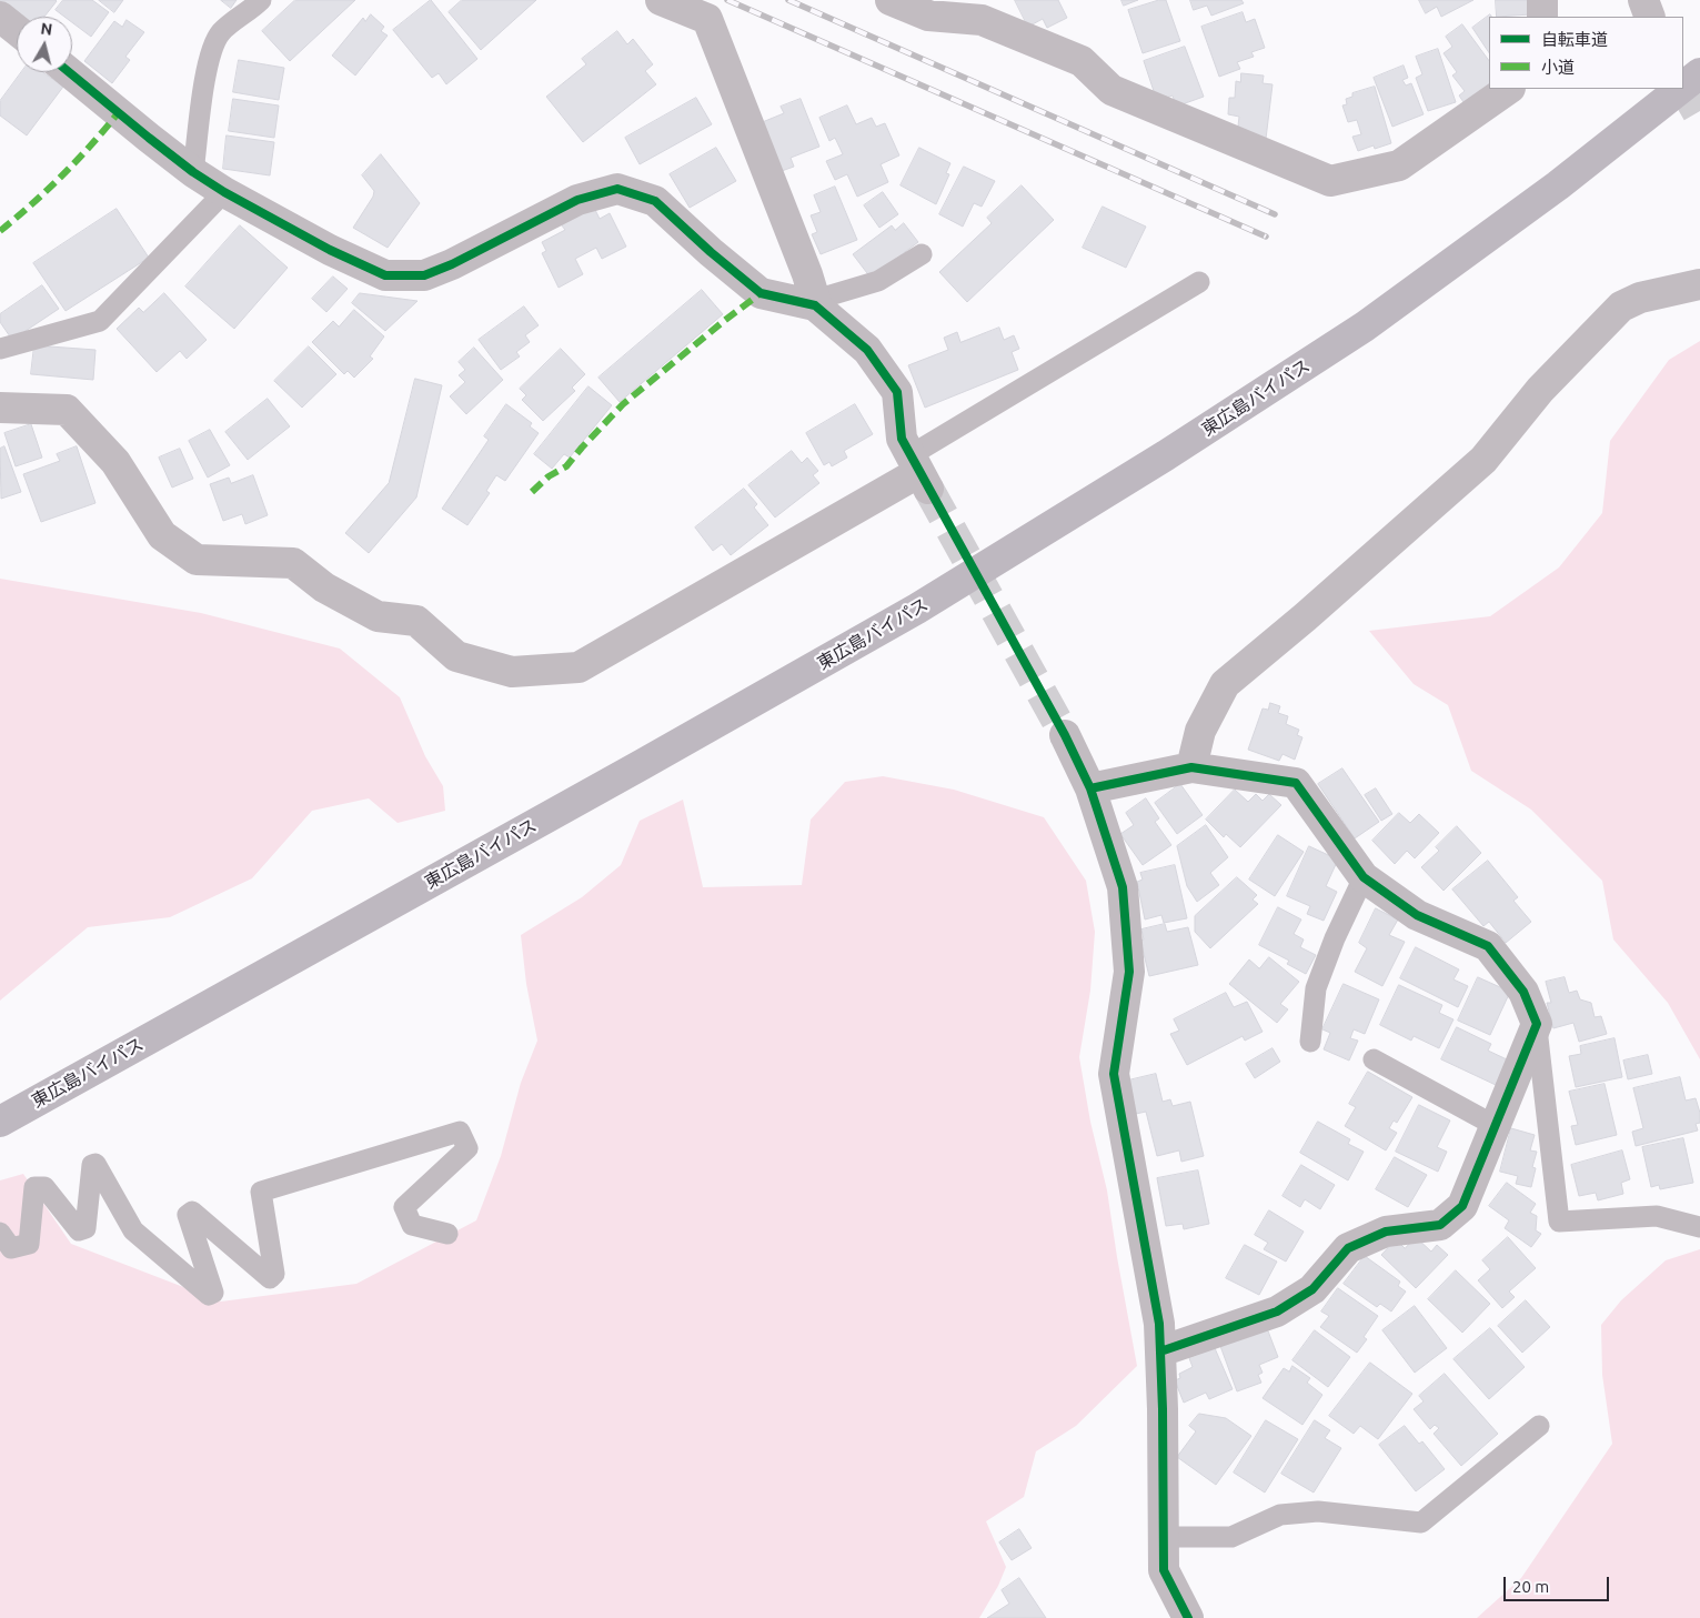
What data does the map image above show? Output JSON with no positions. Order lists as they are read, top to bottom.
{
  "streets": {
    "highway": ["東広島バイパス"]
  },
  "legend": ["自転車道", "小道"],
  "scale_bar": "20 m",
  "north": "top"
}
